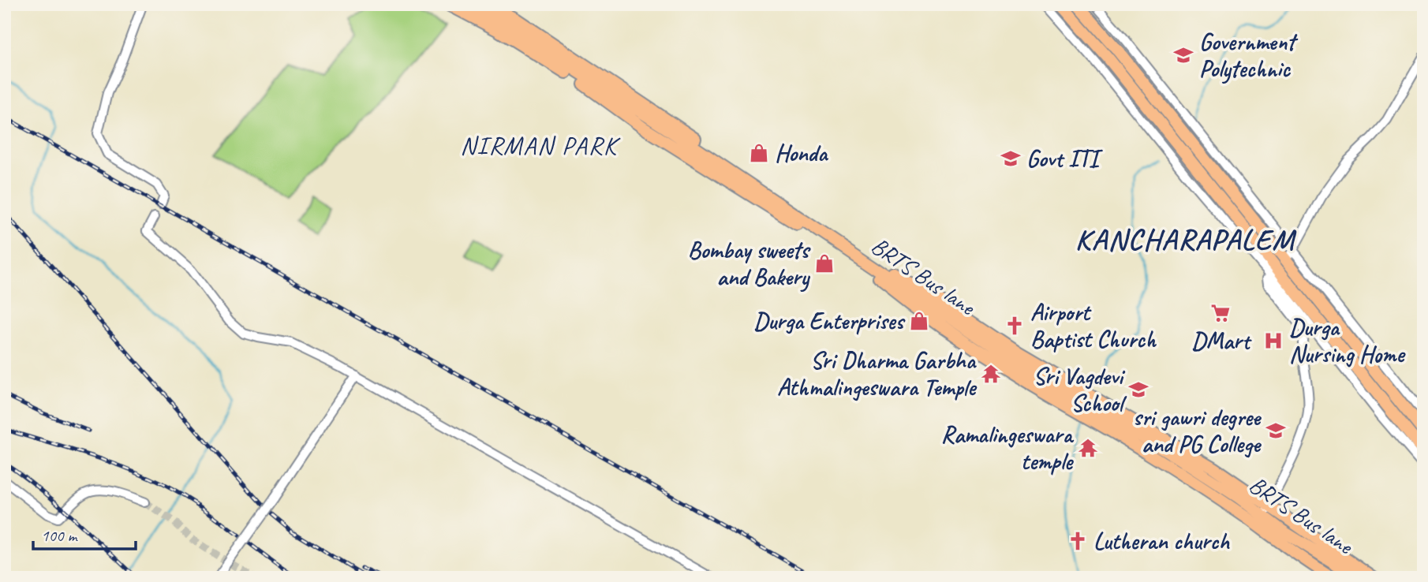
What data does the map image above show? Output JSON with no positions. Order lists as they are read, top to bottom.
{
  "streets": {
    "main road": ["BRTS Bus lane"]
  },
  "districts": ["NIRMAN PARK", "KANCHARAPALEM"],
  "places": {
    "school or university": [
      "Government Polytechnic",
      "Govt ITI",
      "Sri Vagdevi School",
      "sri gawri degree and PG College"
    ],
    "shop": ["Honda", "Bombay sweets and Bakery", "Durga Enterprises"],
    "supermarket": ["DMart"],
    "church": ["Airport Baptist Church", "Lutheran church"],
    "hospital": ["Durga Nursing Home"],
    "temple": ["Sri Dharma Garbha Athmalingeswara Temple", "Ramalingeswara temple"]
  },
  "scale_bar": "100 m"
}
